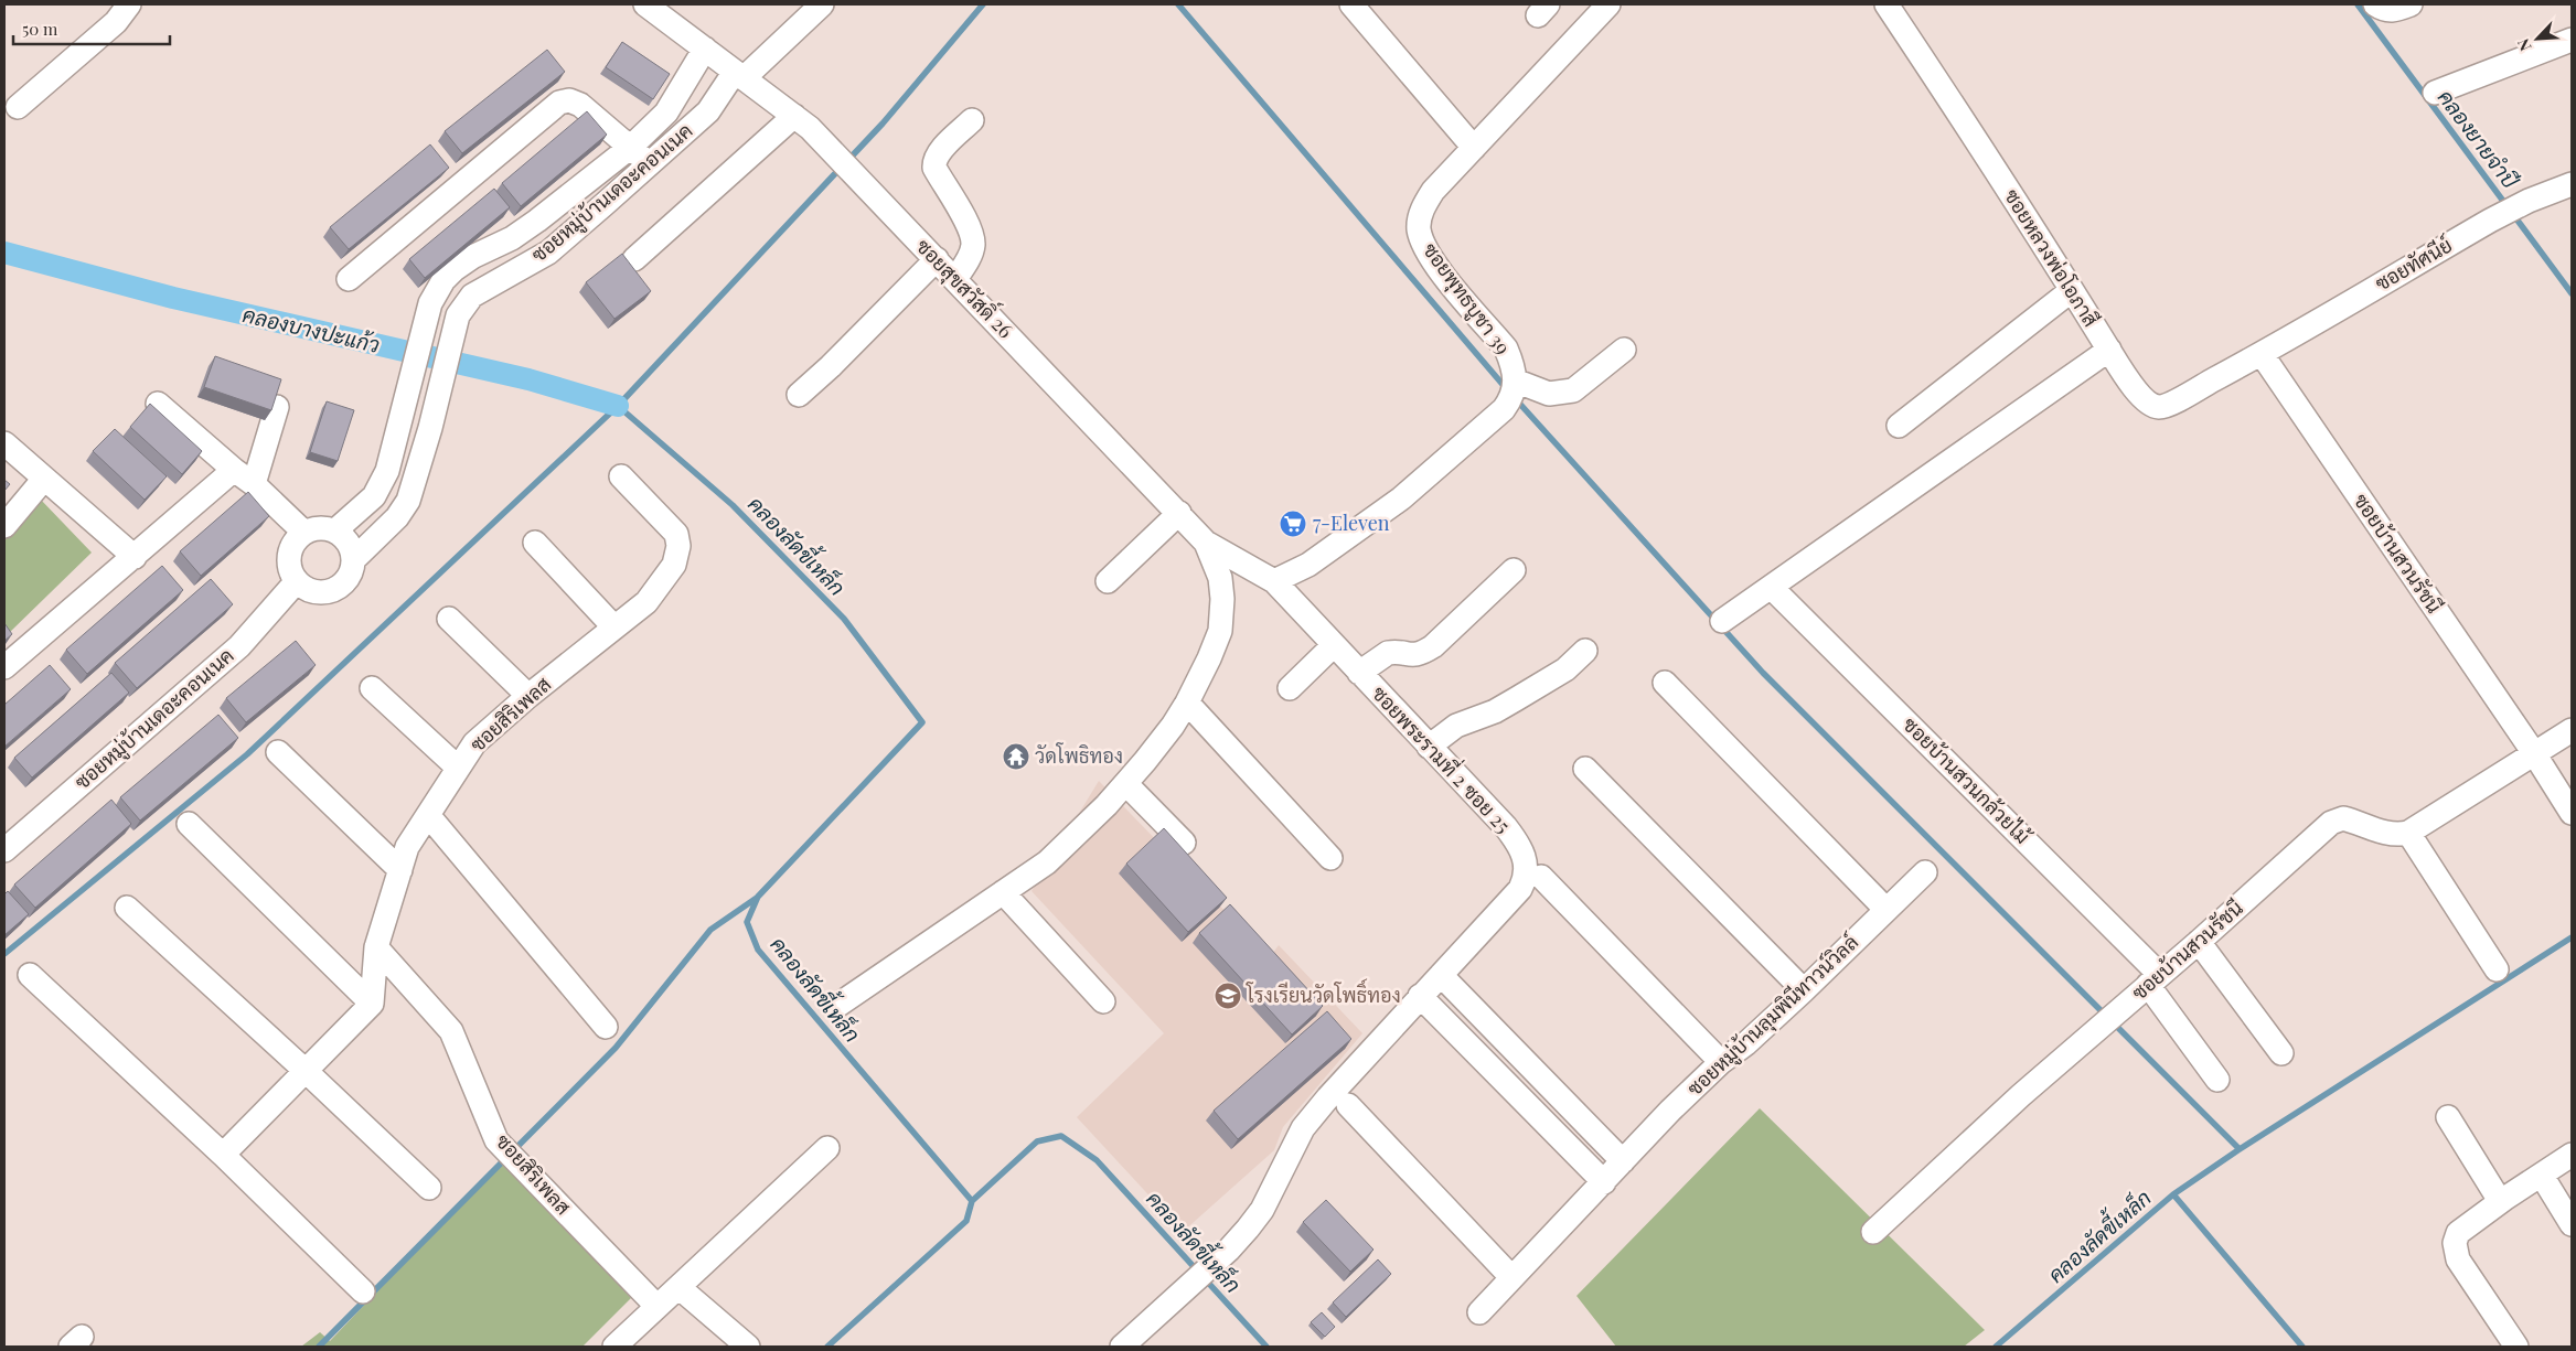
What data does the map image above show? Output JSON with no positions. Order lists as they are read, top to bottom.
{
  "streets": {
    "street": [
      "ซอยหมู่บ้านเดอะคอนเนค",
      "ซอยหลวงพ่อโอภาสี",
      "ซอยทัศนีย์",
      "ซอยสุขสวัสดิ์ 26",
      "ซอยพุทธบูชา 39",
      "ซอยบ้านสวนรัชนี",
      "ซอยสิริเพลส",
      "ซอยพระรามที่ 2 ซอย 25",
      "ซอยบ้านสวนกล้วยไม้",
      "ซอยหมู่บ้านลุมพินีทาวน์วิลล์"
    ]
  },
  "crossings": [
    ["ซอยหมู่บ้านเดอะคอนเนค", "ซอยสุขสวัสดิ์ 26"],
    ["ซอยหลวงพ่อโอภาสี", "ซอยทัศนีย์"],
    ["ซอยหลวงพ่อโอภาสี", "ซอยบ้านสวนรัชนี"],
    ["ซอยทัศนีย์", "ซอยบ้านสวนรัชนี"],
    ["ซอยสุขสวัสดิ์ 26", "ซอยพระรามที่ 2 ซอย 25"],
    ["ซอยบ้านสวนรัชนี", "ซอยบ้านสวนกล้วยไม้"]
  ],
  "water": ["คลองยายจำปี", "คลองบางปะแก้ว", "คลองลัดขี้เหล็ก"],
  "places": {
    "supermarket": ["7-Eleven"],
    "temple": ["วัดโพธิทอง"],
    "school or university": ["โรงเรียนวัดโพธิ์ทอง"]
  },
  "scale_bar": "50 m",
  "north": "bottom left"
}
